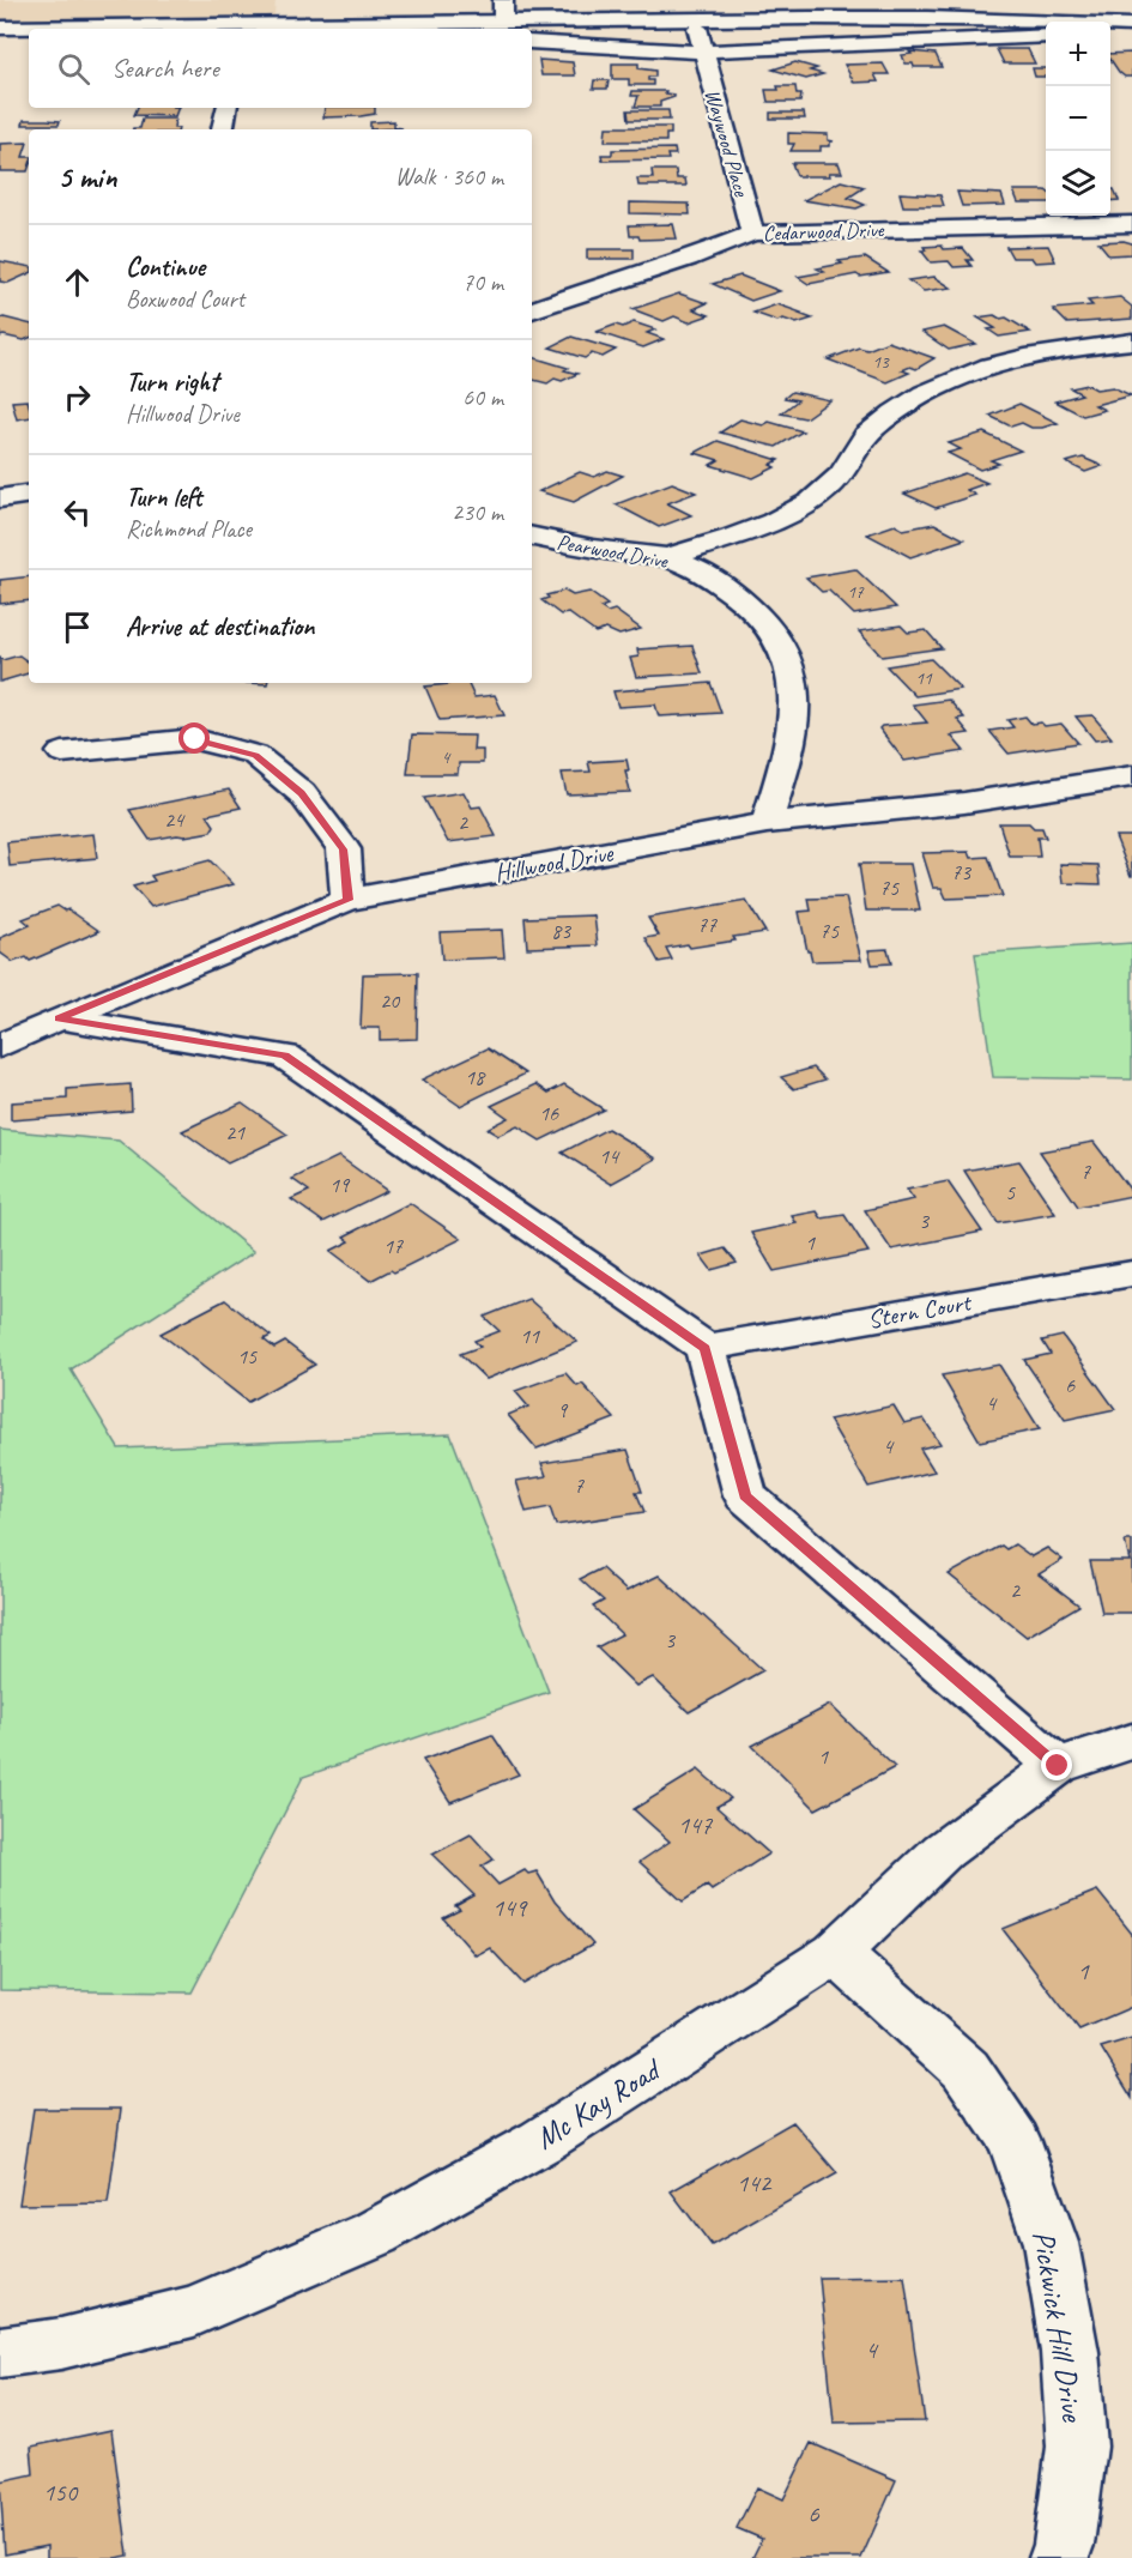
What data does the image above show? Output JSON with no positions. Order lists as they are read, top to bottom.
{
  "streets": {
    "street": [
      "Waywood Place",
      "Cedarwood Drive",
      "Pearwood Drive",
      "Hillwood Drive",
      "Stern Court",
      "Mc Kay Road",
      "Pickwick Hill Drive"
    ]
  },
  "crossings": [
    ["Waywood Place", "Cedarwood Drive"],
    ["Pearwood Drive", "Hillwood Drive"],
    ["Mc Kay Road", "Pickwick Hill Drive"]
  ],
  "house_numbers": [
    "13",
    "17",
    "11",
    "4",
    "24",
    "2",
    "73",
    "75",
    "77",
    "83",
    "75",
    "20",
    "18",
    "16",
    "21",
    "14",
    "7",
    "19",
    "5",
    "3",
    "1",
    "17",
    "11",
    "15",
    "6",
    "4",
    "9",
    "4",
    "7",
    "2",
    "3",
    "1",
    "147",
    "149",
    "1",
    "142",
    "4",
    "150",
    "6"
  ],
  "page": {
    "map_buttons": ["+", "−"],
    "search": "Search here",
    "heading": ["5 min", "Walk · 360 m"],
    "list": [
      ["Continue", "Boxwood Court", "70 m"],
      ["Turn right", "Hillwood Drive", "60 m"],
      ["Turn left", "Richmond Place", "230 m"],
      "Arrive at destination"
    ]
  }
}
